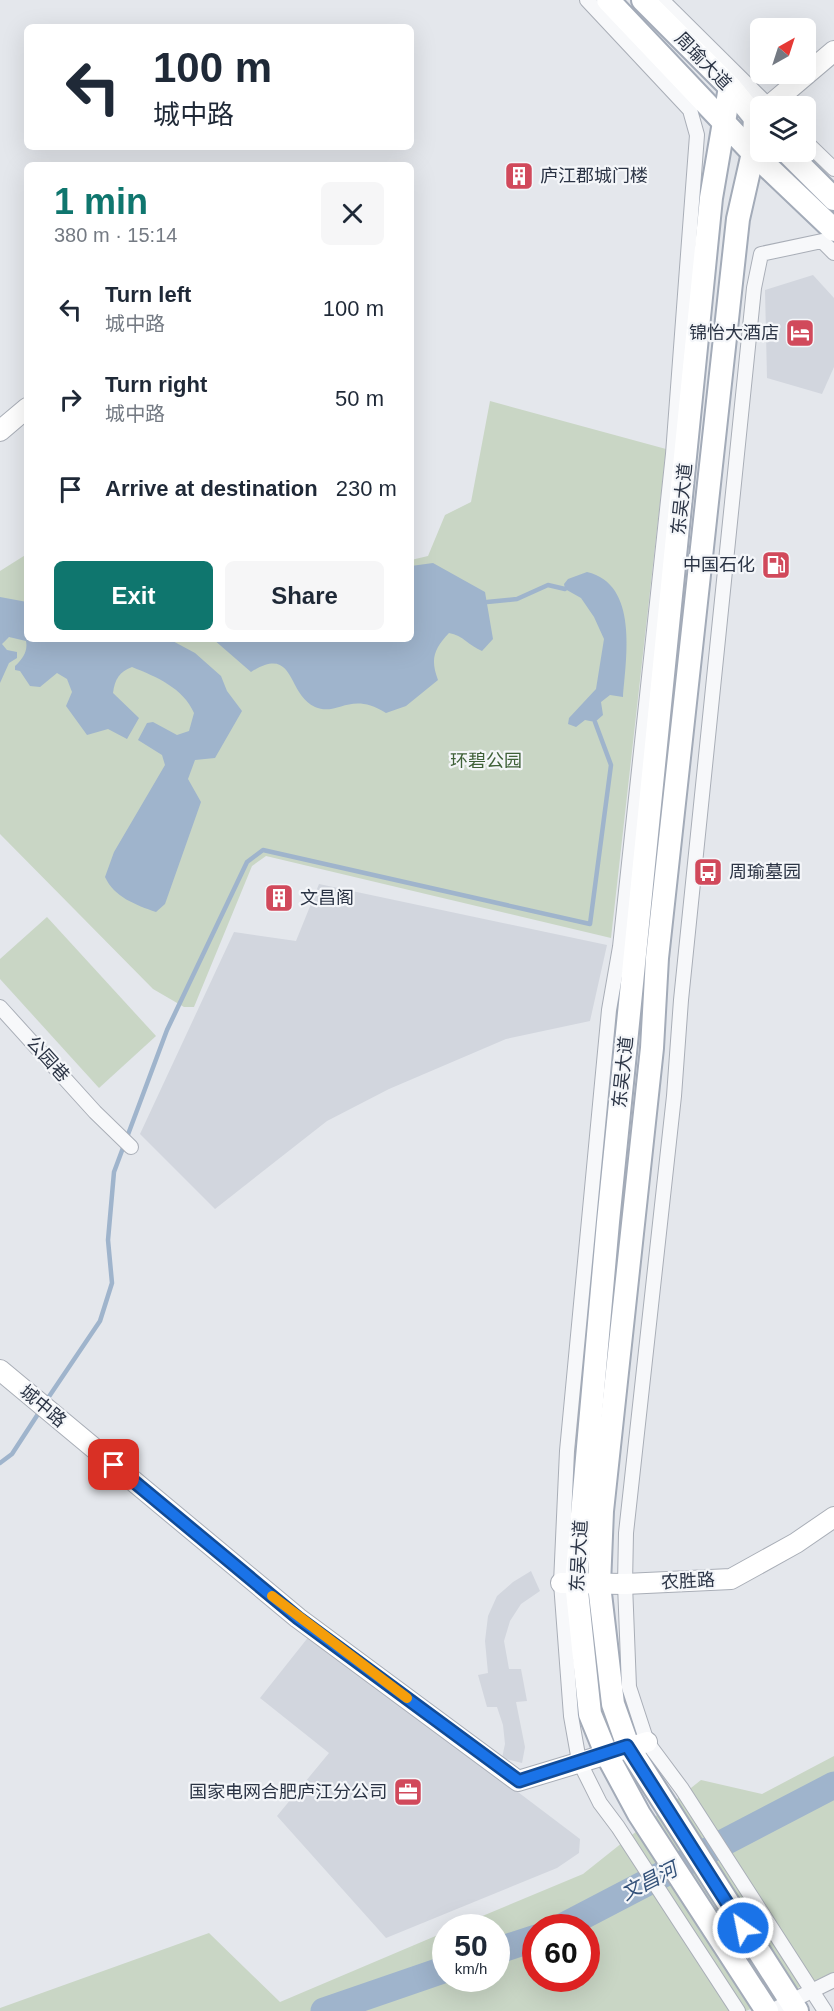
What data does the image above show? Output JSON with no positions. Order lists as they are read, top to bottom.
{
  "streets": {
    "main road": ["周瑜大道", "东吴大道"],
    "street": ["公园巷", "城中路", "农胜路"]
  },
  "crossings": [
    ["周瑜大道", "东吴大道"],
    ["东吴大道", "城中路"],
    ["东吴大道", "农胜路"]
  ],
  "water": ["文昌河"],
  "parks": ["环碧公园"],
  "places": {
    "building": ["庐江郡城门楼", "文昌阁"],
    "hotel": ["锦怡大酒店"],
    "fuel station": ["中国石化"],
    "bus stop": ["周瑜墓园"],
    "office": ["国家电网合肥庐江分公司"]
  },
  "north": "top right",
  "page": {
    "turn": ["100 m", "城中路"],
    "heading": ["1 min", "380 m · 15:14"],
    "list": [
      {
        "name": "Turn left",
        "note": "城中路",
        "value": "100 m"
      },
      {
        "name": "Turn right",
        "note": "城中路",
        "value": "50 m"
      },
      {
        "name": "Arrive at destination",
        "value": "230 m"
      }
    ],
    "buttons": ["Exit", "Share"],
    "speed": "50 km/h",
    "limit": "60"
  }
}
